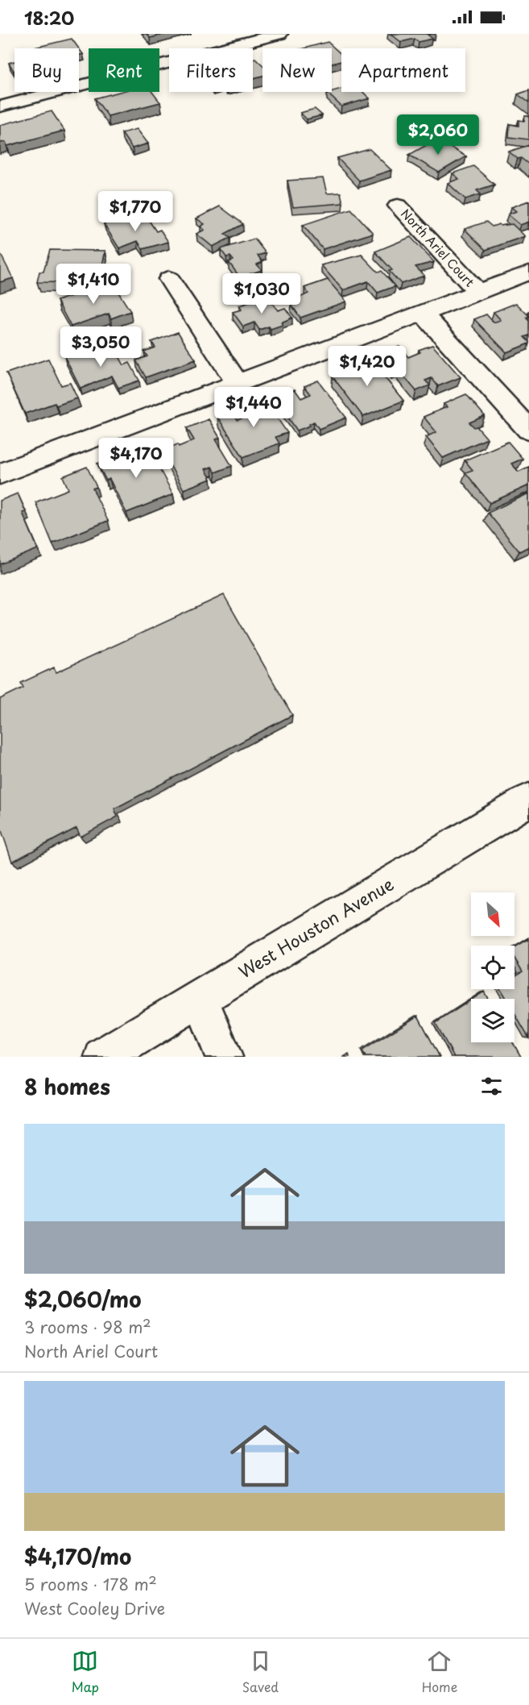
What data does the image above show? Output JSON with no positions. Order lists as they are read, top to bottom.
{
  "streets": {
    "street": ["North Ariel Court", "West Houston Avenue"]
  },
  "north": "bottom right",
  "page": {
    "status": "18:20",
    "chip": [
      "Buy",
      "Rent",
      "Filters",
      "New",
      "Apartment"
    ],
    "price": [
      "$2,060",
      "$1,770",
      "$1,410",
      "$1,030",
      "$3,050",
      "$1,420",
      "$1,440",
      "$4,170"
    ],
    "heading": "8 homes",
    "list": [
      {
        "name": "$2,060/mo",
        "note": "3 rooms · 98 m² · North Ariel Court"
      },
      {
        "name": "$4,170/mo",
        "note": "5 rooms · 178 m² · West Cooley Drive"
      }
    ],
    "tabs": ["Map", "Saved", "Home"]
  }
}
